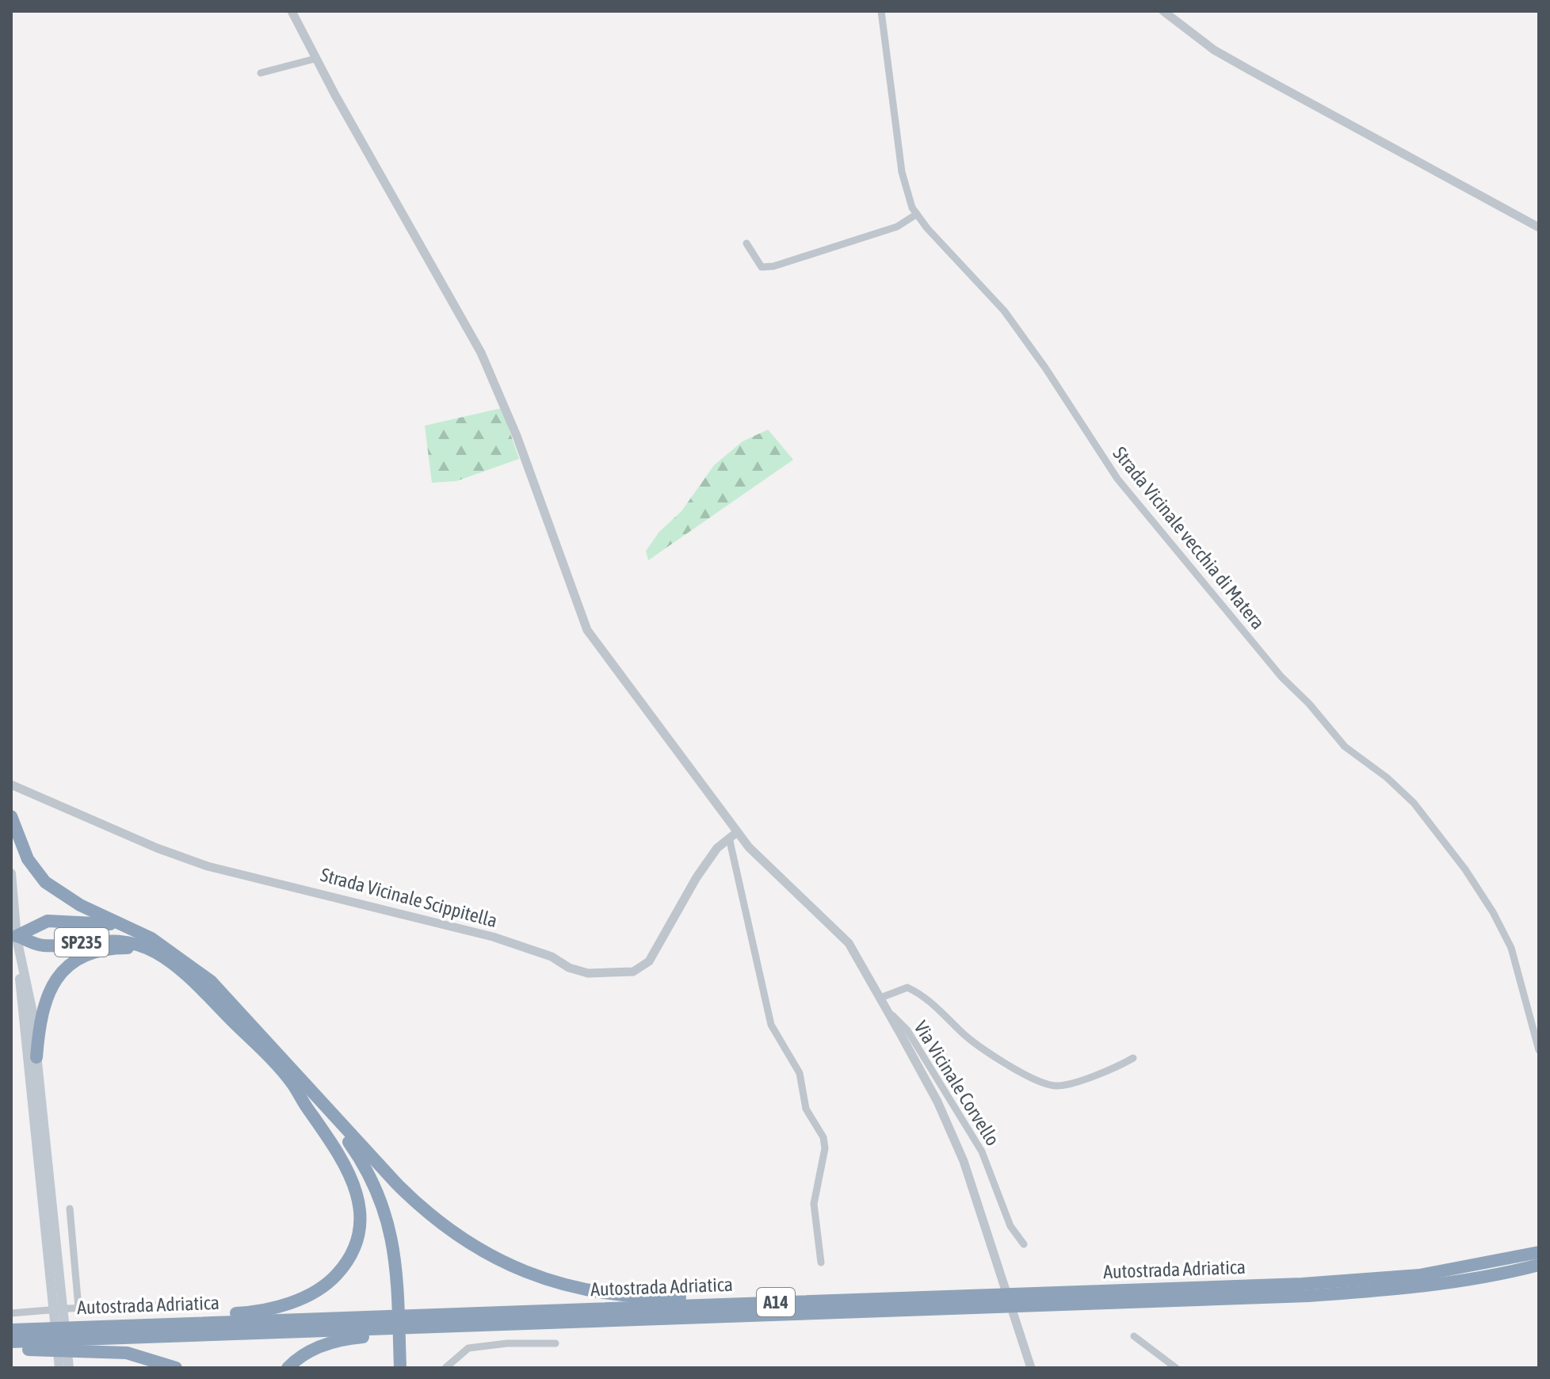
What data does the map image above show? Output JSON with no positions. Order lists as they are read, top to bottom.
{
  "streets": {
    "highway": ["SP235", "Autostrada Adriatica", "A14"],
    "street": ["Strada Vicinale vecchia di Matera", "Strada Vicinale Scippitella", "Via Vicinale Corvello"]
  }
}
